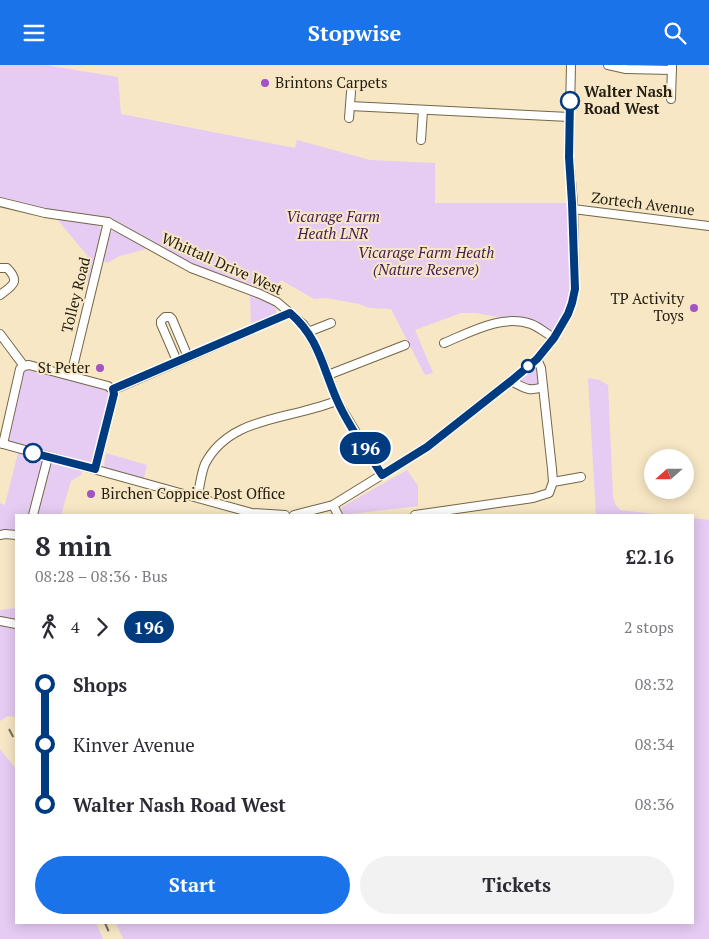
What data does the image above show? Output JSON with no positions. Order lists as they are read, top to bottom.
{
  "streets": {
    "street": ["Zortech Avenue", "Whittall Drive West", "Tolley Road"]
  },
  "crossings": [
    ["Whittall Drive West", "Tolley Road"]
  ],
  "parks": ["Vicarage Farm Heath LNR", "Vicarage Farm Heath (Nature Reserve)"],
  "places": [
    "Brintons Carpets",
    "Walter Nash Road West",
    "TP Activity Toys",
    "St Peter",
    "Birchen Coppice Post Office"
  ],
  "lines": ["bus line 196"],
  "north": "left",
  "page": {
    "header": "Stopwise",
    "on_map": "196",
    "heading": ["8 min", "08:28 – 08:36 · Bus", "£2.16"],
    "legs": ["4", "196", "2 stops"],
    "list": [
      {
        "name": "Shops",
        "value": "08:32"
      },
      {
        "name": "Kinver Avenue",
        "value": "08:34"
      },
      {
        "name": "Walter Nash Road West",
        "value": "08:36"
      }
    ],
    "buttons": ["Start", "Tickets"]
  }
}
